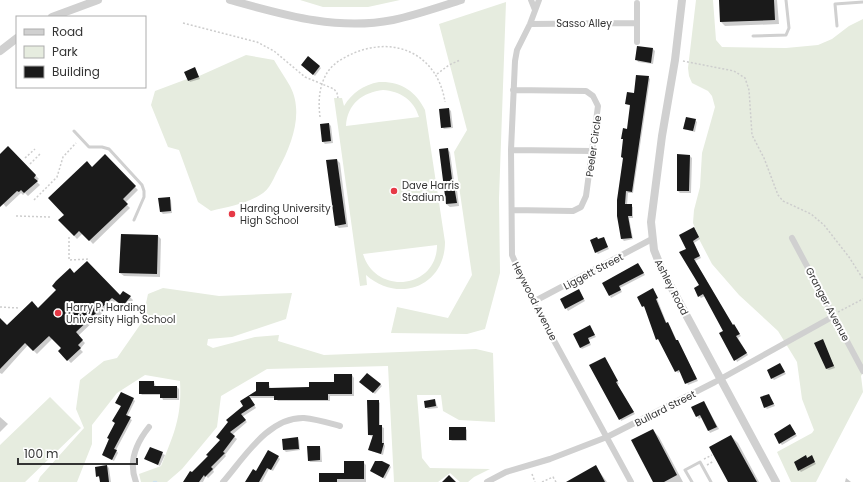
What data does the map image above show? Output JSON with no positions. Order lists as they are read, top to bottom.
{
  "streets": {
    "street": [
      "Sasso Alley",
      "Peeler Circle",
      "Liggett Street",
      "Ashley Road",
      "Heywood Avenue",
      "Granger Avenue",
      "Bullard Street"
    ]
  },
  "crossings": [
    ["Sasso Alley", "Heywood Avenue"],
    ["Peeler Circle", "Heywood Avenue"],
    ["Liggett Street", "Ashley Road"],
    ["Liggett Street", "Heywood Avenue"],
    ["Ashley Road", "Bullard Street"],
    ["Heywood Avenue", "Bullard Street"],
    ["Granger Avenue", "Bullard Street"]
  ],
  "places": ["Dave Harris Stadium", "Harding University High School", "Harry P. Harding University High School"],
  "legend": ["Road", "Park", "Building"],
  "scale_bar": "100 m"
}
